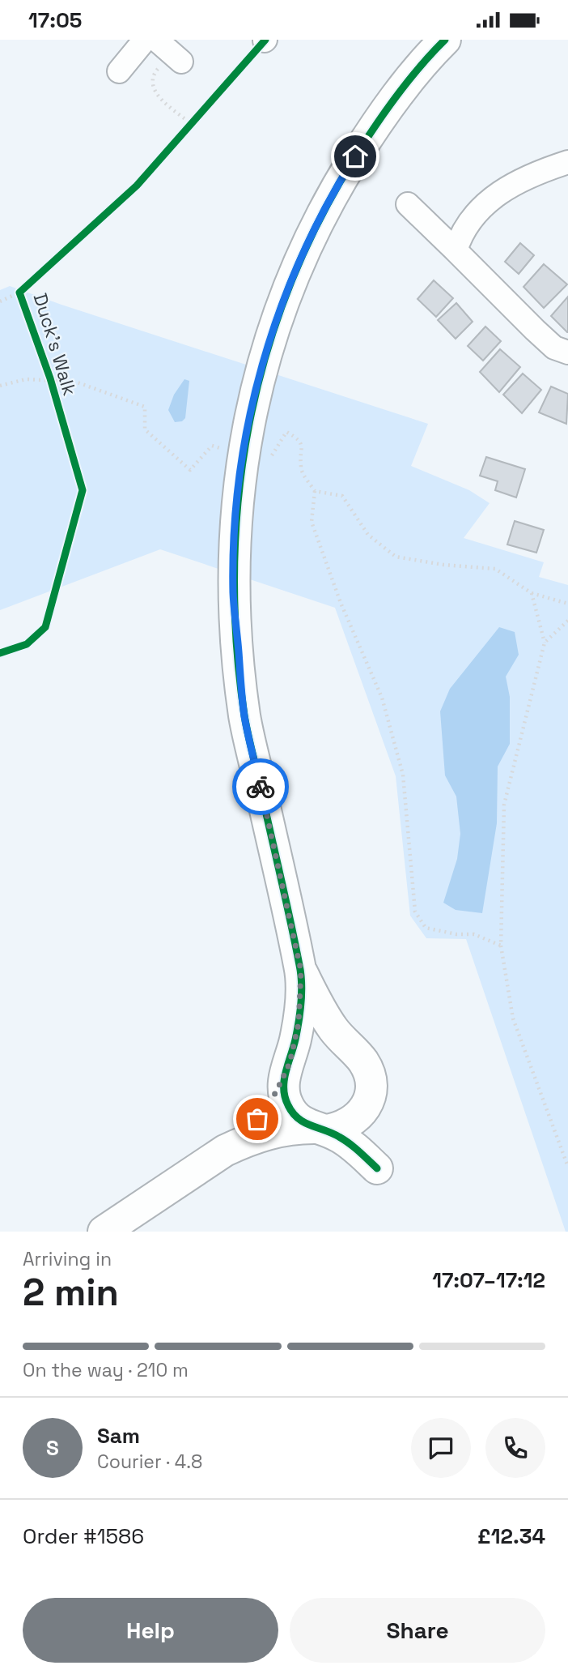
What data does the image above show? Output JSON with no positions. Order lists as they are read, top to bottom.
{
  "streets": {
    "cycle path": ["Duck's Walk"]
  },
  "page": {
    "status": "17:05",
    "heading": ["2 min", "Arriving in", "17:07–17:12"],
    "panel": [
      "Sam",
      "Courier · 4.8",
      "Order #1586",
      "£12.34"
    ],
    "bar": "On the way · 210 m",
    "round": "S",
    "buttons": ["Help", "Share"]
  }
}
